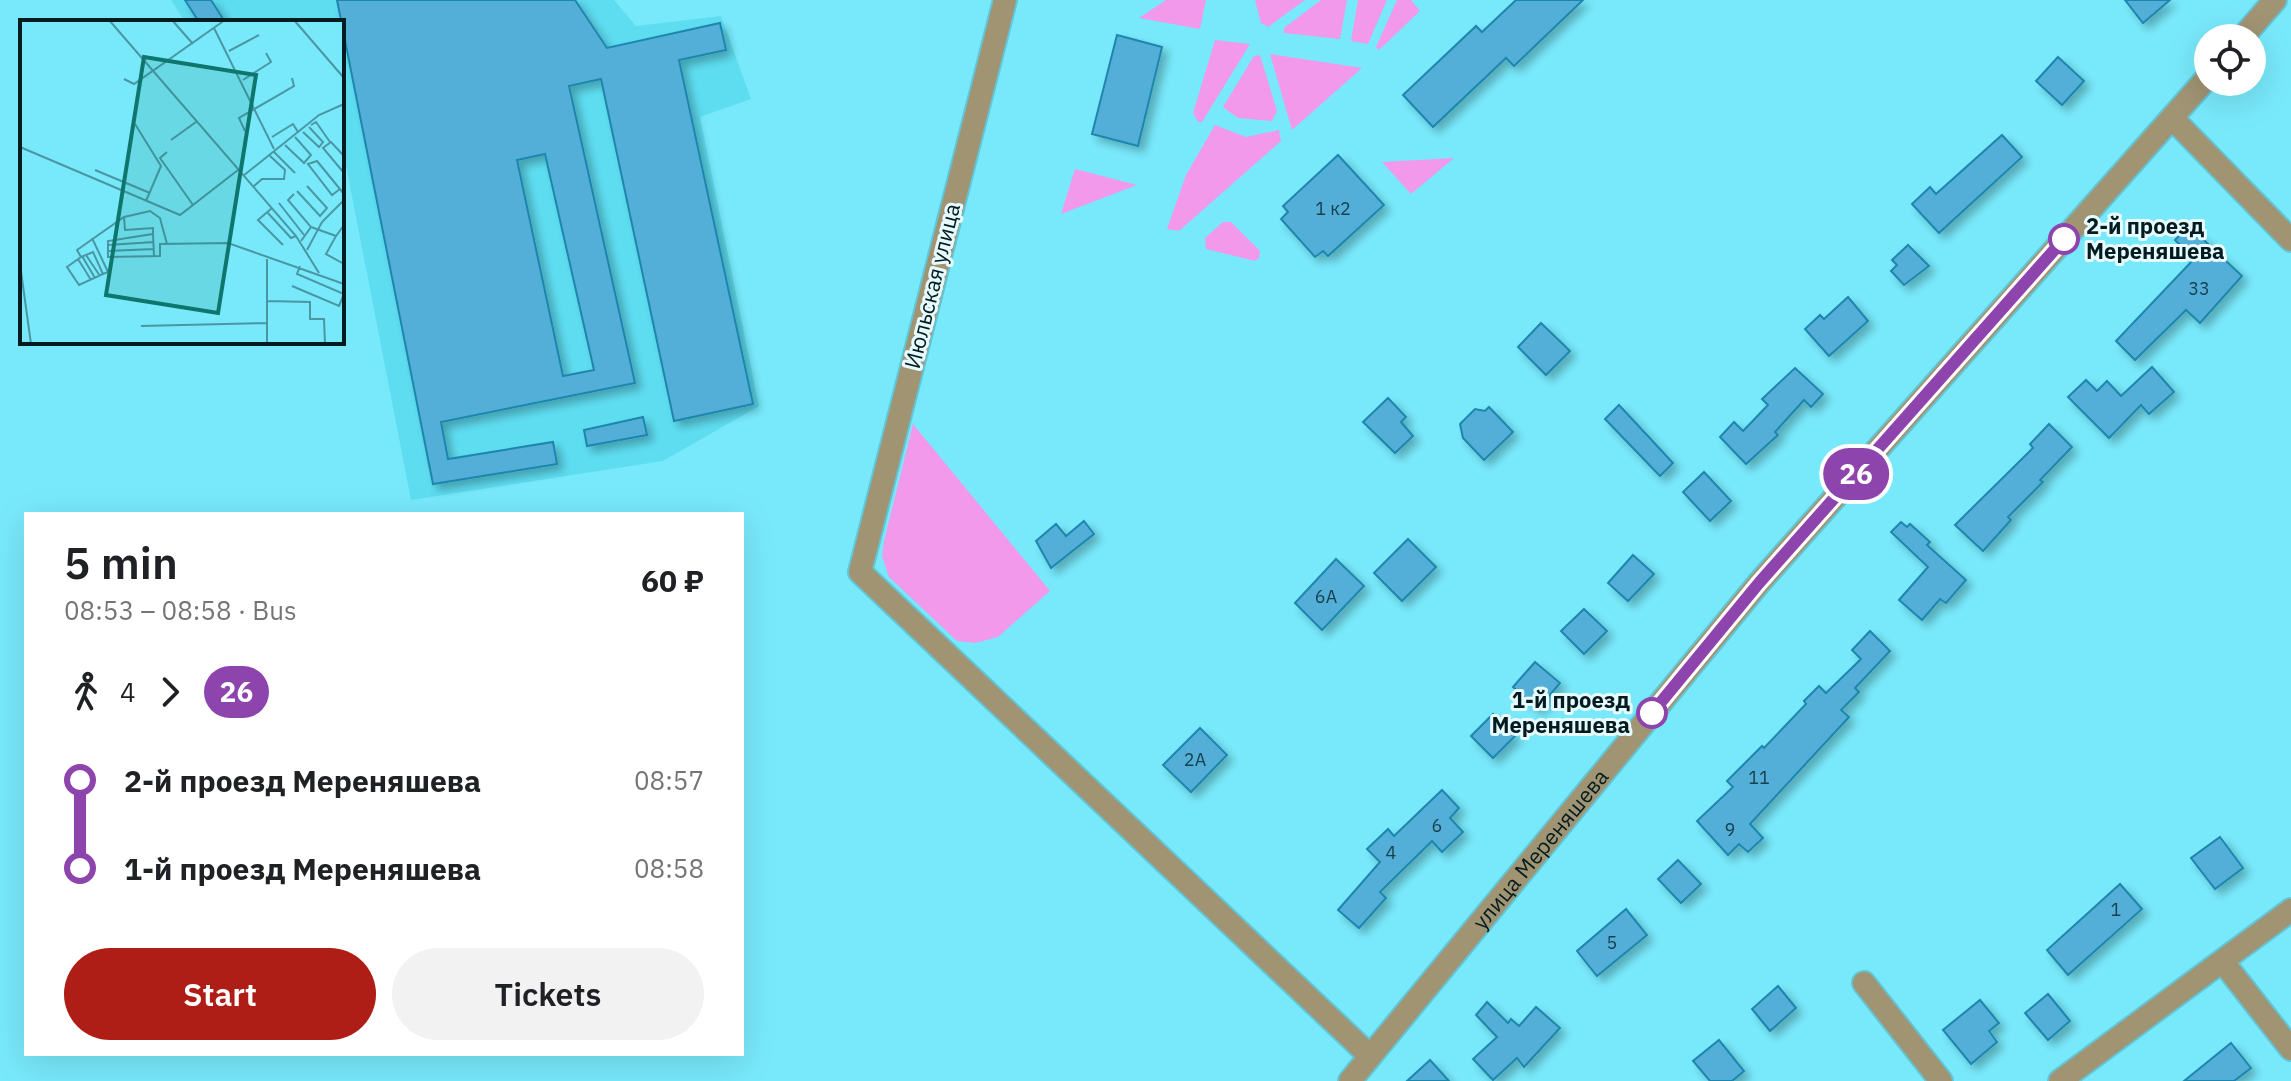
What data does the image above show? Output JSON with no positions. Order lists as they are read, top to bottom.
{
  "streets": {
    "street": ["Июльская улица", "улица Мереняшева"]
  },
  "crossings": [
    ["Июльская улица", "улица Мереняшева"]
  ],
  "places": ["2-й проезд Мереняшева", "1-й проезд Мереняшева"],
  "lines": ["bus line 26"],
  "house_numbers": [
    "1 к2",
    "33",
    "6А",
    "2А",
    "11",
    "6",
    "9",
    "4",
    "1",
    "5"
  ],
  "page": {
    "on_map": "26",
    "heading": ["5 min", "08:53 – 08:58 · Bus", "60 ₽"],
    "legs": ["4", "26"],
    "list": [
      {
        "name": "2-й проезд Мереняшева",
        "value": "08:57"
      },
      {
        "name": "1-й проезд Мереняшева",
        "value": "08:58"
      }
    ],
    "buttons": ["Start", "Tickets"]
  }
}
